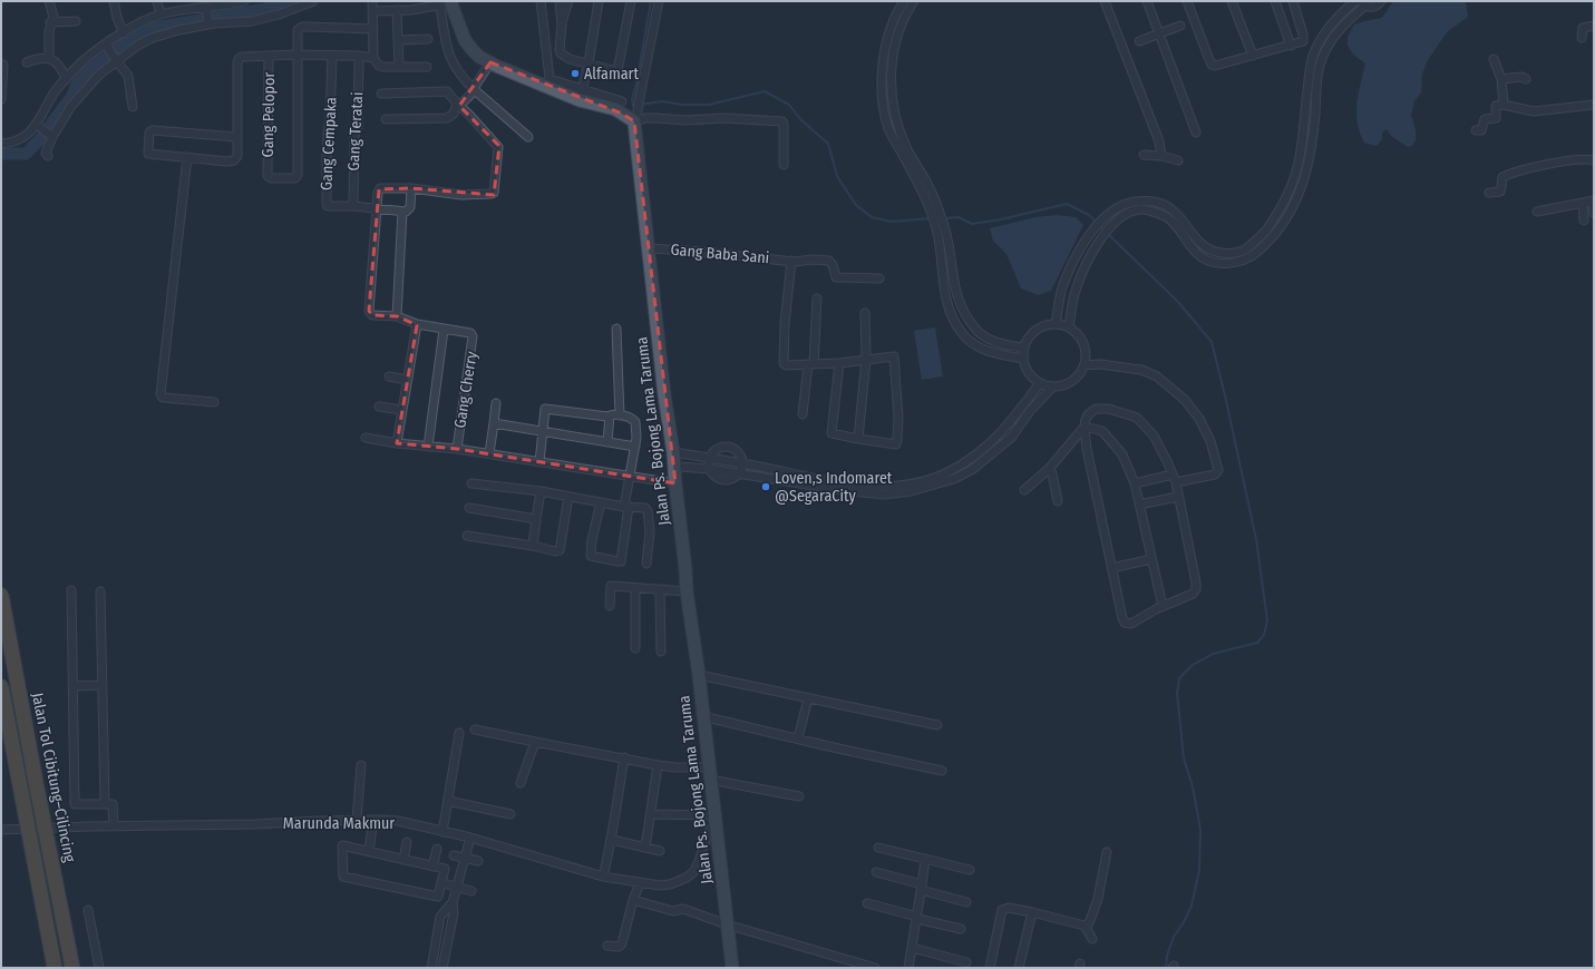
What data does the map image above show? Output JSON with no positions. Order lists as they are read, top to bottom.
{
  "streets": {
    "highway": ["Jalan Tol Cibitung–Cilincing"],
    "main road": ["Jalan Ps. Bojong Lama Taruma"],
    "street": [
      "Gang Pelopor",
      "Gang Teratai",
      "Gang Cempaka",
      "Gang Baba Sani",
      "Gang Cherry",
      "Marunda Makmur"
    ]
  },
  "crossings": [
    ["Gang Teratai", "Gang Cempaka"],
    ["Gang Baba Sani", "Jalan Ps. Bojong Lama Taruma"],
    ["Jalan Ps. Bojong Lama Taruma", "Marunda Makmur"]
  ],
  "places": ["Alfamart", "Loven,s Indomaret @SegaraCity"]
}
